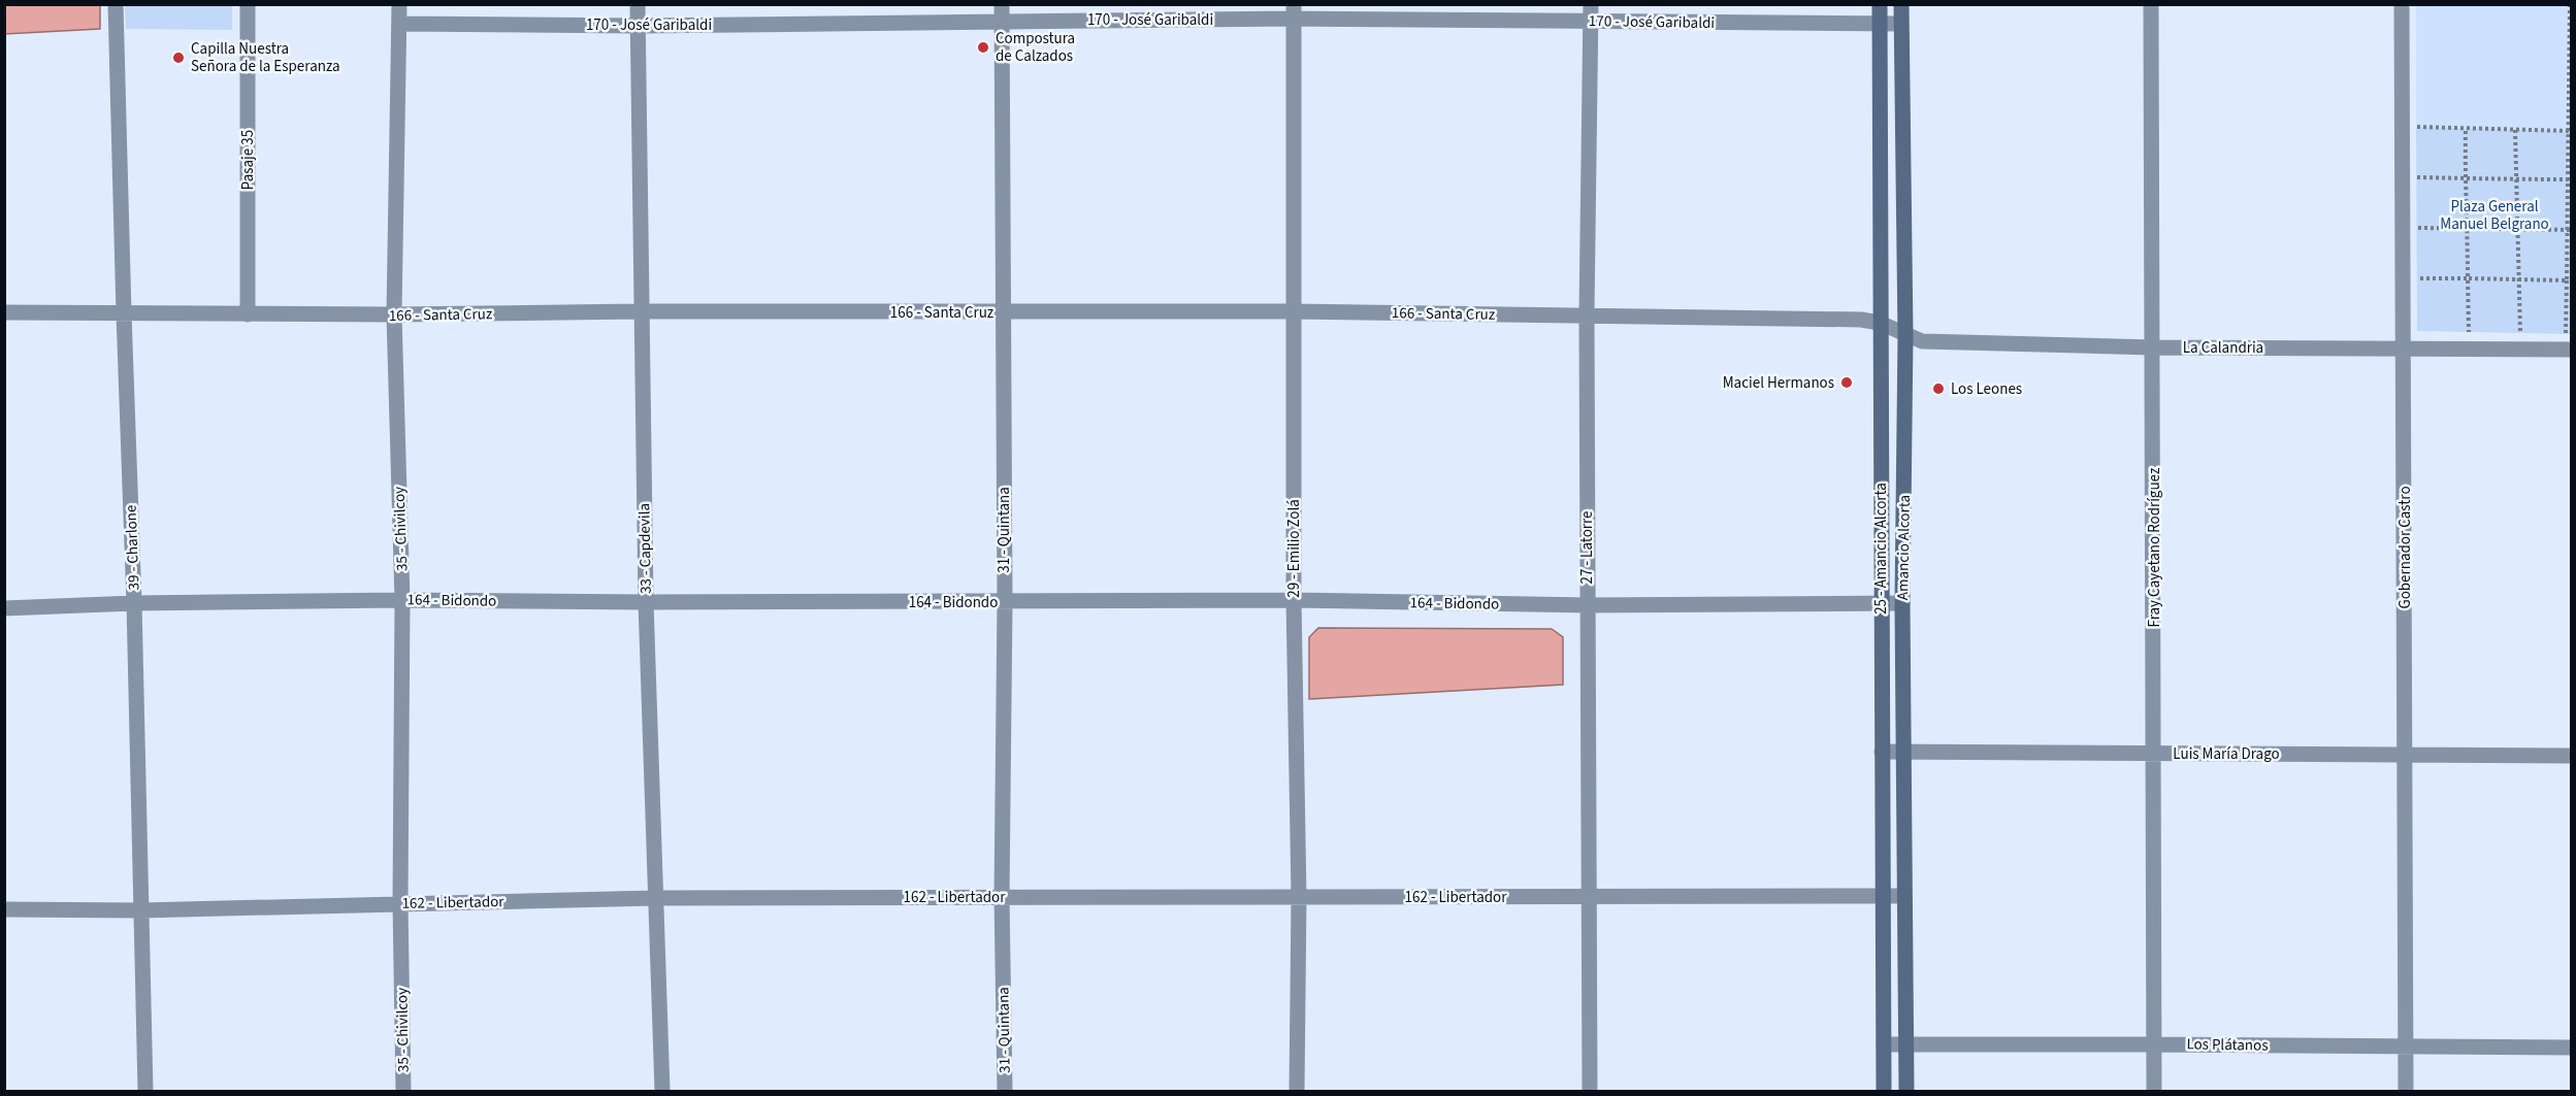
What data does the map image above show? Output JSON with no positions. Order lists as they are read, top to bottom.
{
  "streets": {
    "main road": ["Amancio Alcorta", "25 - Amancio Alcorta"],
    "street": [
      "170 - José Garibaldi",
      "Pasaje 35",
      "166 - Santa Cruz",
      "La Calandria",
      "35 - Chivilcoy",
      "31 - Quintana",
      "39 - Charlone",
      "27 - Latorre",
      "Fray Cayetano Rodríguez",
      "Gobernador Castro",
      "33 - Capdevila",
      "29 - Emilio Zolá",
      "164 - Bidondo",
      "Luis María Drago",
      "162 - Libertador",
      "Los Plátanos"
    ]
  },
  "crossings": [
    ["170 - José Garibaldi", "35 - Chivilcoy"],
    ["170 - José Garibaldi", "31 - Quintana"],
    ["170 - José Garibaldi", "27 - Latorre"],
    ["170 - José Garibaldi", "Amancio Alcorta"],
    ["170 - José Garibaldi", "33 - Capdevila"],
    ["170 - José Garibaldi", "29 - Emilio Zolá"],
    ["170 - José Garibaldi", "25 - Amancio Alcorta"],
    ["Pasaje 35", "166 - Santa Cruz"],
    ["166 - Santa Cruz", "La Calandria"],
    ["166 - Santa Cruz", "35 - Chivilcoy"],
    ["166 - Santa Cruz", "31 - Quintana"],
    ["166 - Santa Cruz", "39 - Charlone"],
    ["166 - Santa Cruz", "27 - Latorre"],
    ["166 - Santa Cruz", "33 - Capdevila"],
    ["166 - Santa Cruz", "29 - Emilio Zolá"],
    ["166 - Santa Cruz", "25 - Amancio Alcorta"],
    ["La Calandria", "Amancio Alcorta"],
    ["La Calandria", "Fray Cayetano Rodríguez"],
    ["La Calandria", "Gobernador Castro"],
    ["La Calandria", "25 - Amancio Alcorta"],
    ["35 - Chivilcoy", "164 - Bidondo"],
    ["35 - Chivilcoy", "162 - Libertador"],
    ["31 - Quintana", "164 - Bidondo"],
    ["31 - Quintana", "162 - Libertador"],
    ["39 - Charlone", "164 - Bidondo"],
    ["39 - Charlone", "162 - Libertador"],
    ["27 - Latorre", "164 - Bidondo"],
    ["27 - Latorre", "162 - Libertador"],
    ["Amancio Alcorta", "164 - Bidondo"],
    ["Amancio Alcorta", "Luis María Drago"],
    ["Amancio Alcorta", "162 - Libertador"],
    ["Amancio Alcorta", "Los Plátanos"],
    ["Fray Cayetano Rodríguez", "Luis María Drago"],
    ["Fray Cayetano Rodríguez", "Los Plátanos"],
    ["Gobernador Castro", "Luis María Drago"],
    ["Gobernador Castro", "Los Plátanos"],
    ["33 - Capdevila", "164 - Bidondo"],
    ["33 - Capdevila", "162 - Libertador"],
    ["29 - Emilio Zolá", "164 - Bidondo"],
    ["29 - Emilio Zolá", "162 - Libertador"],
    ["25 - Amancio Alcorta", "164 - Bidondo"],
    ["25 - Amancio Alcorta", "Luis María Drago"],
    ["25 - Amancio Alcorta", "162 - Libertador"],
    ["25 - Amancio Alcorta", "Los Plátanos"]
  ],
  "parks": ["Plaza General Manuel Belgrano"],
  "places": [
    "Compostura de Calzados",
    "Capilla Nuestra Señora de la Esperanza",
    "Maciel Hermanos",
    "Los Leones"
  ]
}
